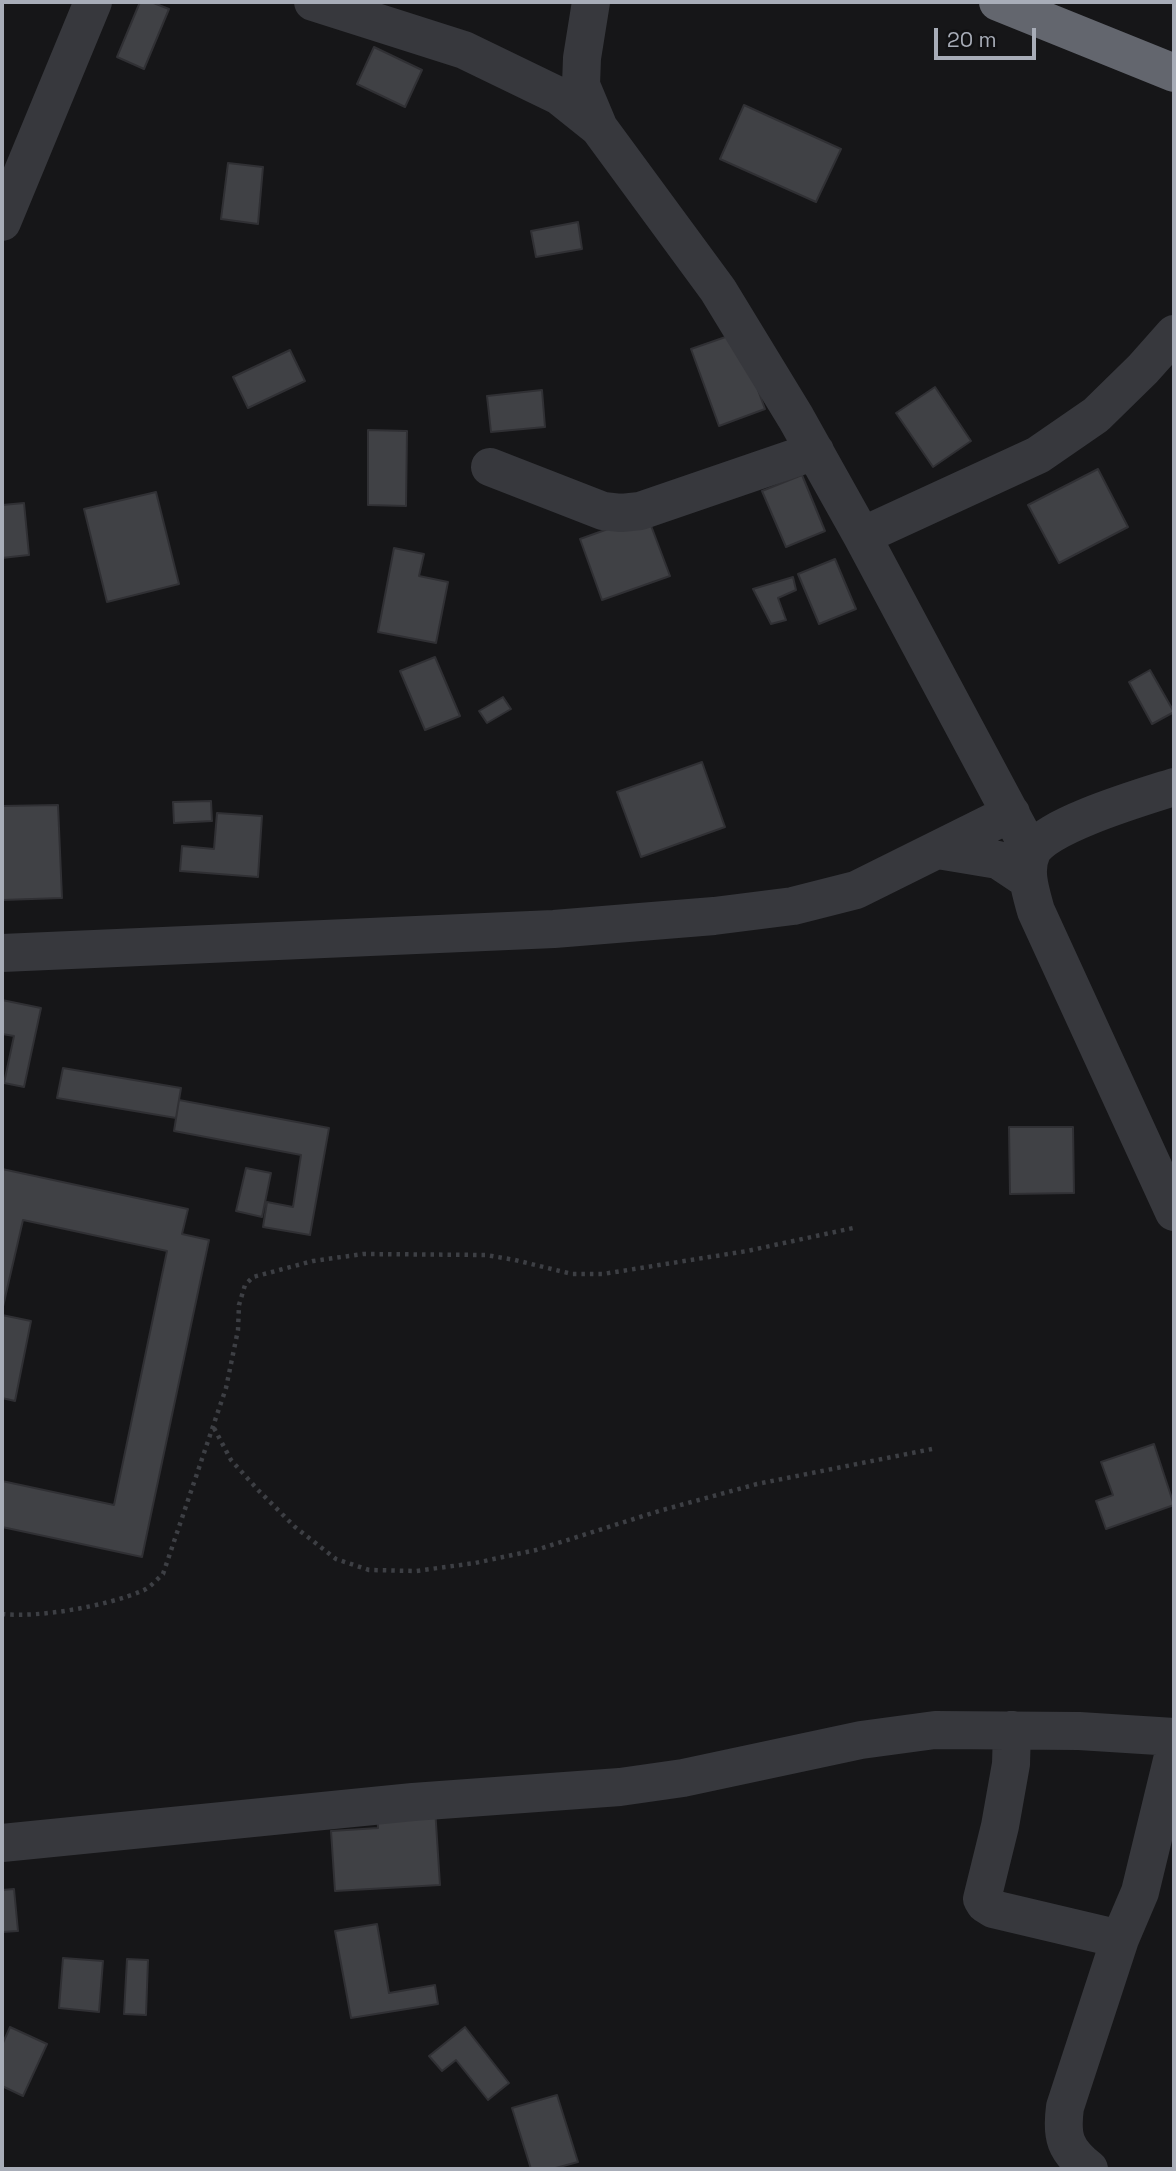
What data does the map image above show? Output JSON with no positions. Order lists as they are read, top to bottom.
{
  "scale_bar": "20 m"
}
